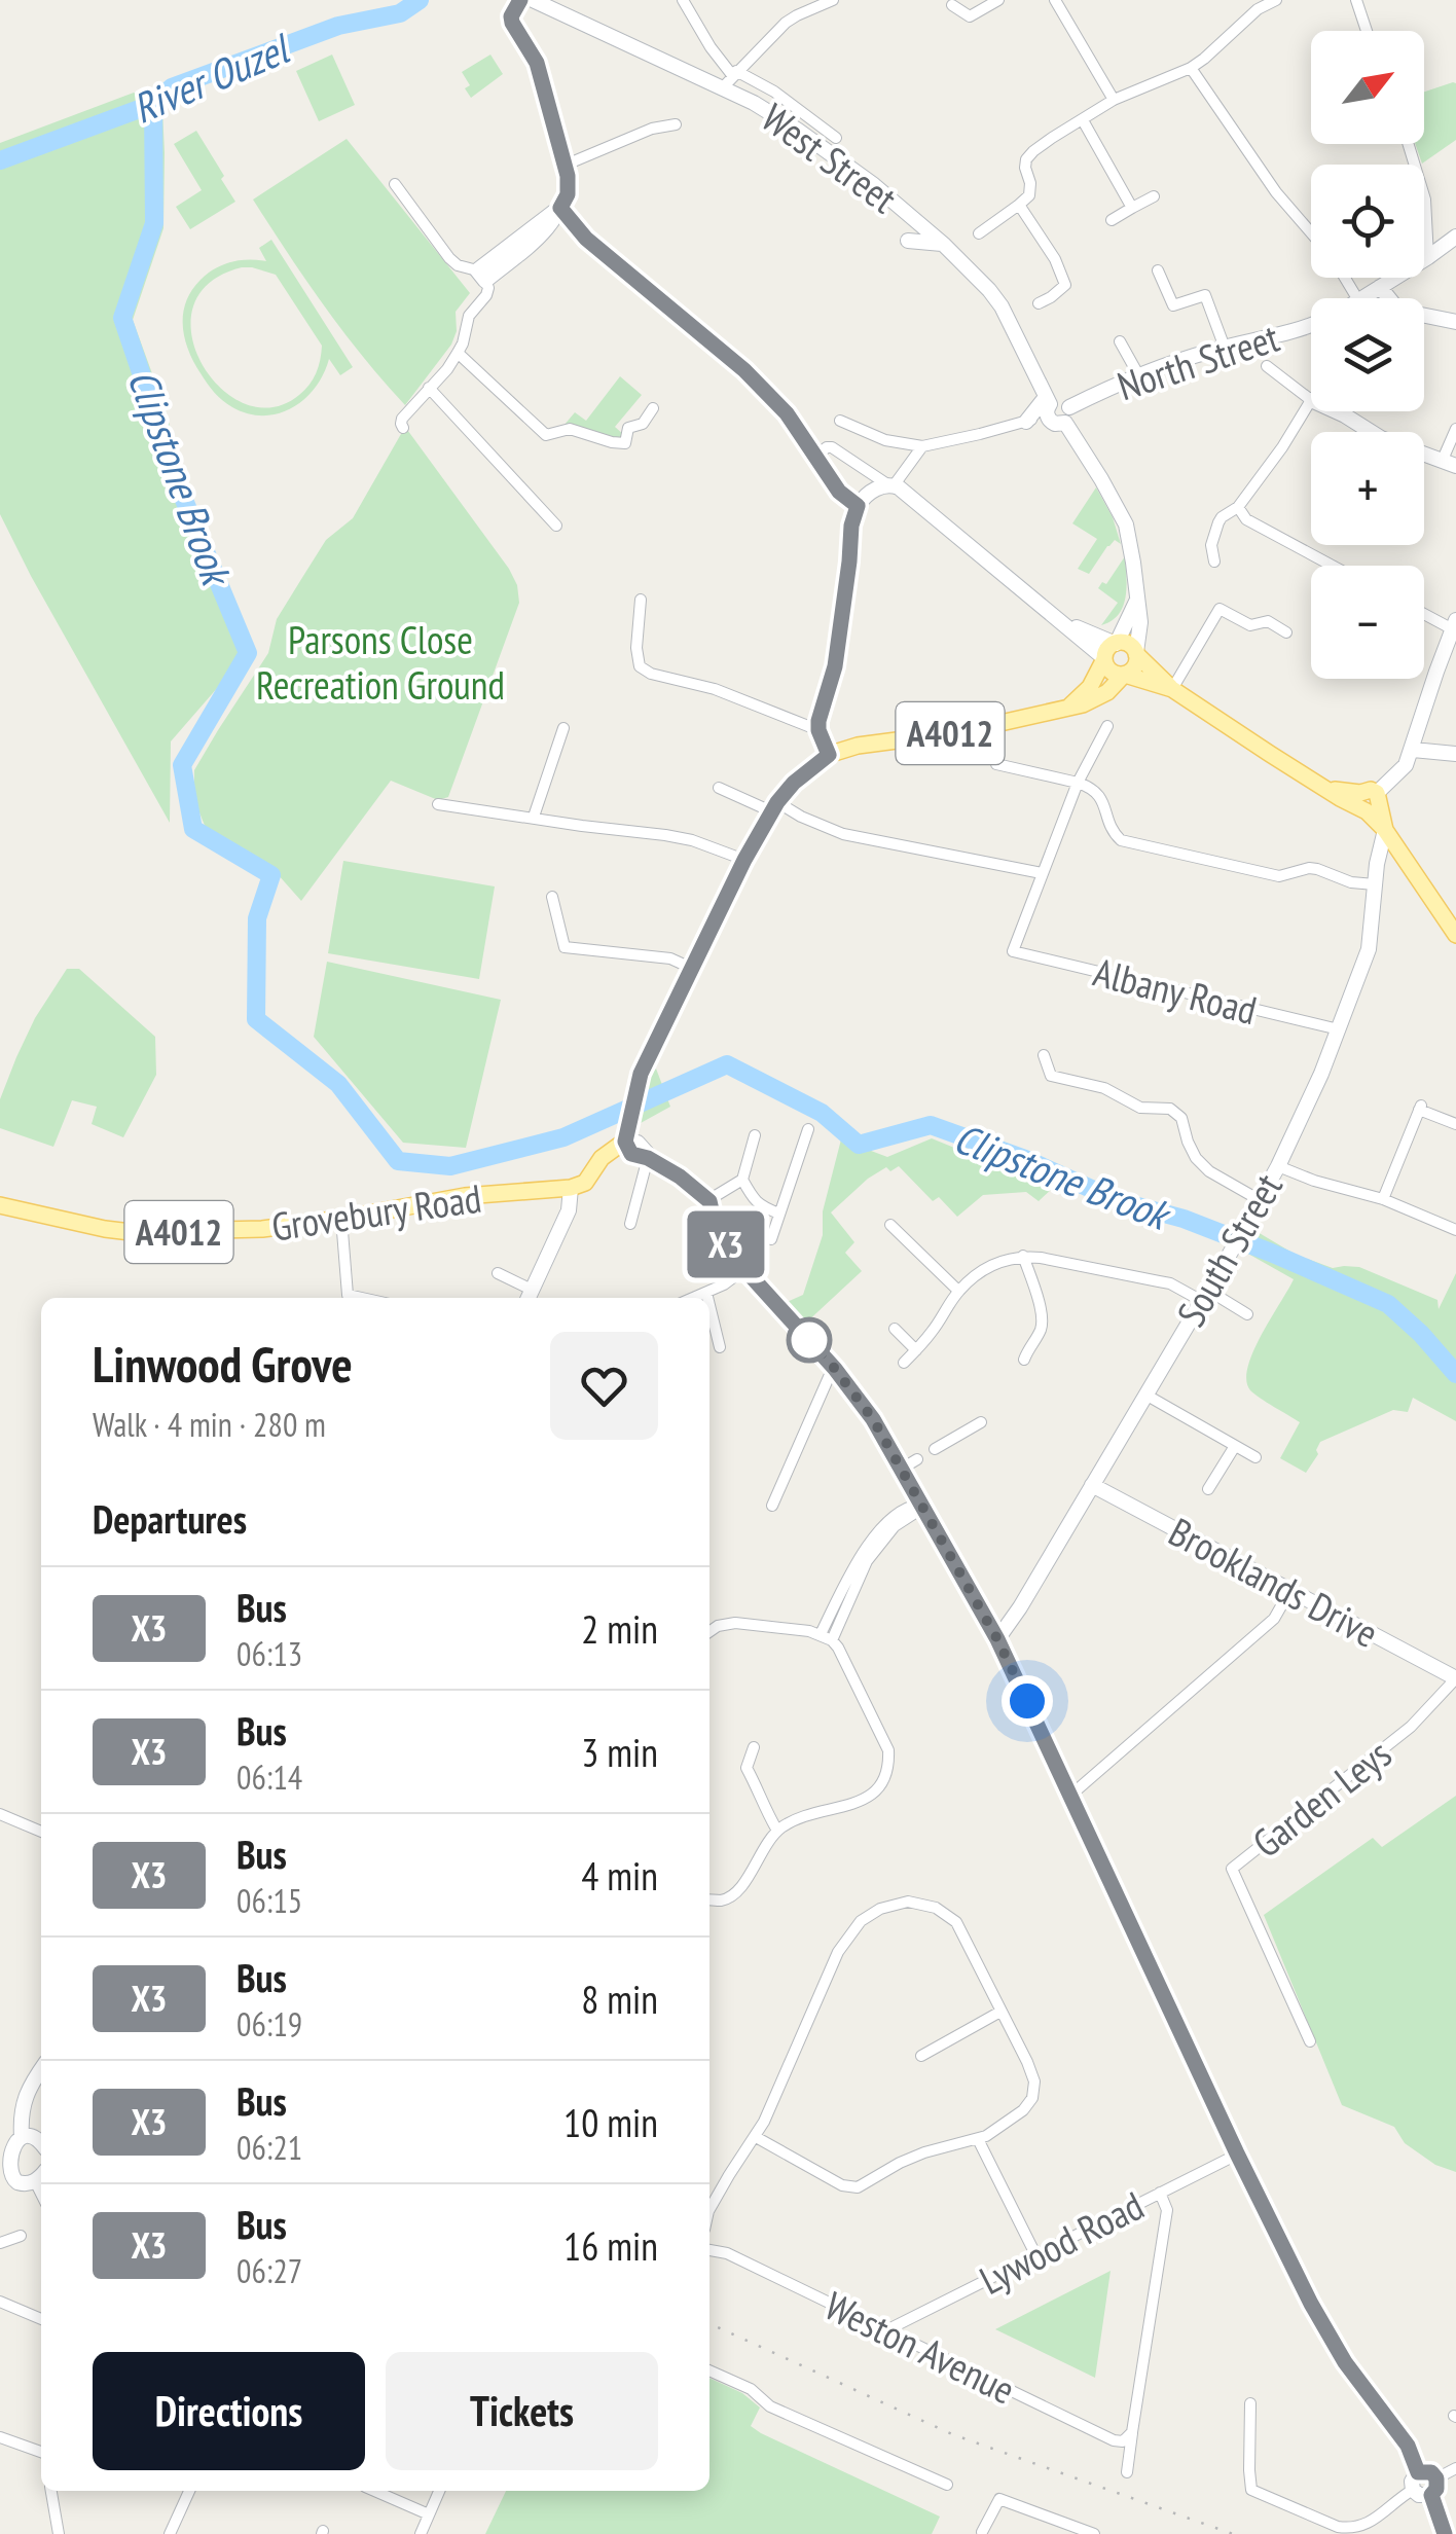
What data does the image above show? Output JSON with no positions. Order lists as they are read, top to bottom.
{
  "streets": {
    "main road": ["A4012", "Grovebury Road"],
    "street": [
      "West Street",
      "North Street",
      "Albany Road",
      "South Street",
      "Brooklands Drive",
      "Garden Leys",
      "Lywood Road",
      "Weston Avenue"
    ]
  },
  "crossings": [
    ["Albany Road", "South Street"],
    ["South Street", "Brooklands Drive"],
    ["Brooklands Drive", "Garden Leys"],
    ["Lywood Road", "Weston Avenue"]
  ],
  "water": ["River Ouzel", "Clipstone Brook"],
  "parks": ["Parsons Close Recreation Ground"],
  "lines": ["bus line X3"],
  "north": "top right",
  "page": {
    "on_map": "X3",
    "map_buttons": ["+", "−"],
    "heading": [
      ["Linwood Grove", "Walk · 4 min · 280 m"],
      "Departures"
    ],
    "list": [
      {
        "mark": "X3",
        "name": "Bus",
        "note": "06:13",
        "value": "2 min"
      },
      {
        "mark": "X3",
        "name": "Bus",
        "note": "06:14",
        "value": "3 min"
      },
      {
        "mark": "X3",
        "name": "Bus",
        "note": "06:15",
        "value": "4 min"
      },
      {
        "mark": "X3",
        "name": "Bus",
        "note": "06:19",
        "value": "8 min"
      },
      {
        "mark": "X3",
        "name": "Bus",
        "note": "06:21",
        "value": "10 min"
      },
      {
        "mark": "X3",
        "name": "Bus",
        "note": "06:27",
        "value": "16 min"
      }
    ],
    "buttons": ["Directions", "Tickets"]
  }
}
